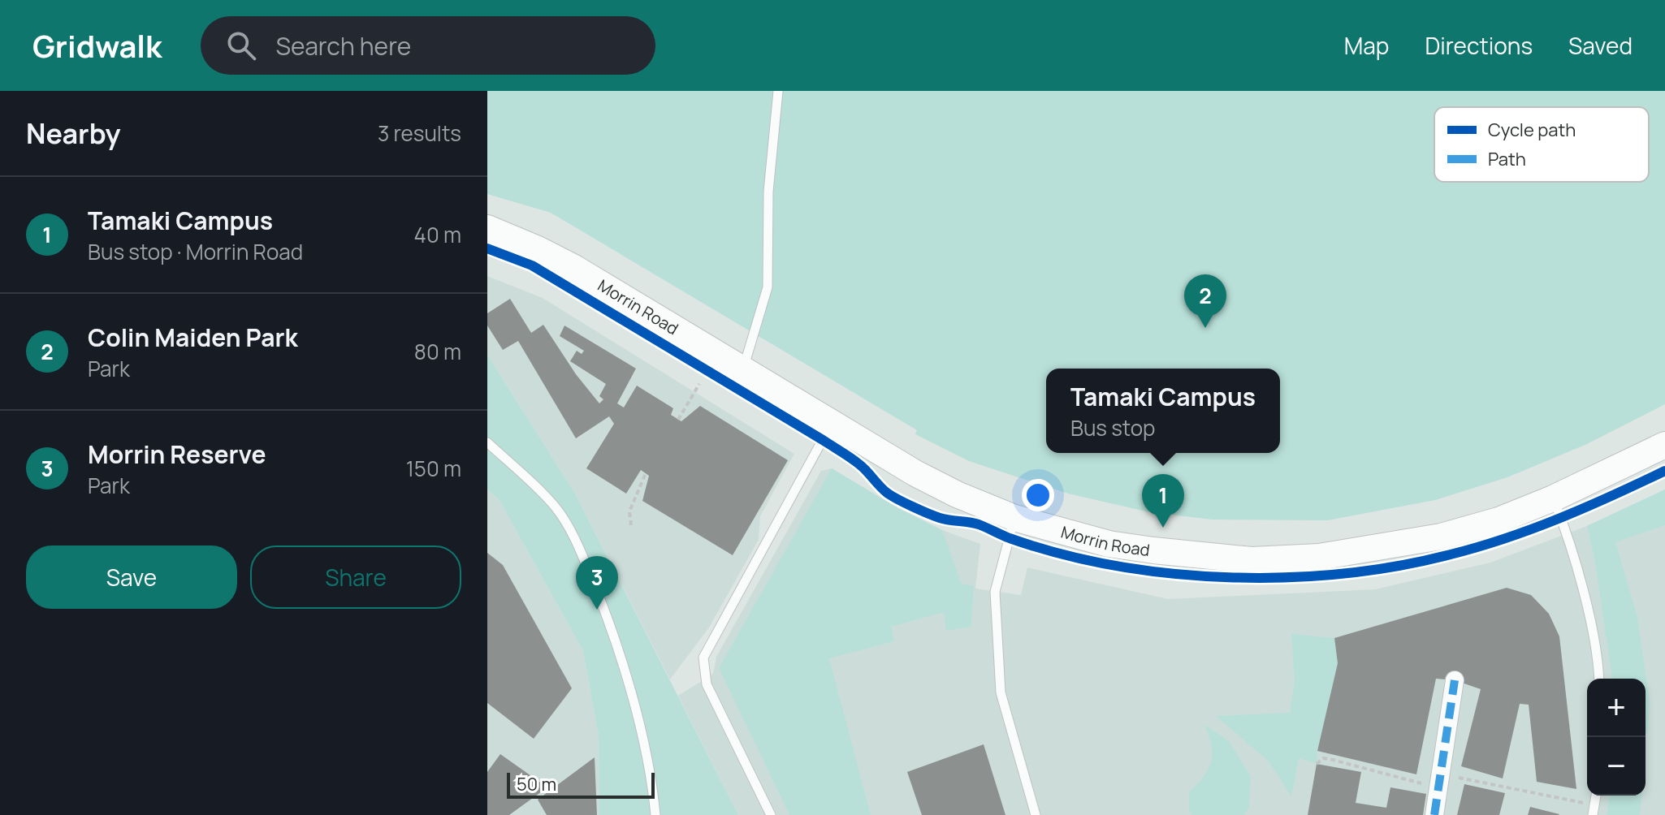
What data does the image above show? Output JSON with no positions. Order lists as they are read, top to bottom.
{
  "streets": {
    "main road": ["Morrin Road"]
  },
  "legend": ["Cycle path", "Path"],
  "scale_bar": "50 m",
  "page": {
    "header": "Gridwalk",
    "search": "Search here",
    "nav": ["Map", "Directions", "Saved"],
    "heading": ["Nearby", "3 results"],
    "list": [
      {
        "mark": "1",
        "name": "Tamaki Campus",
        "note": "Bus stop · Morrin Road",
        "value": "40 m"
      },
      {
        "mark": "2",
        "name": "Colin Maiden Park",
        "note": "Park",
        "value": "80 m"
      },
      {
        "mark": "3",
        "name": "Morrin Reserve",
        "note": "Park",
        "value": "150 m"
      }
    ],
    "pins": ["2", "1", "3"],
    "popup": ["Tamaki Campus", "Bus stop"],
    "buttons": ["Save", "Share"],
    "map_buttons": ["+", "−"],
    "scale": "50 m"
  }
}
